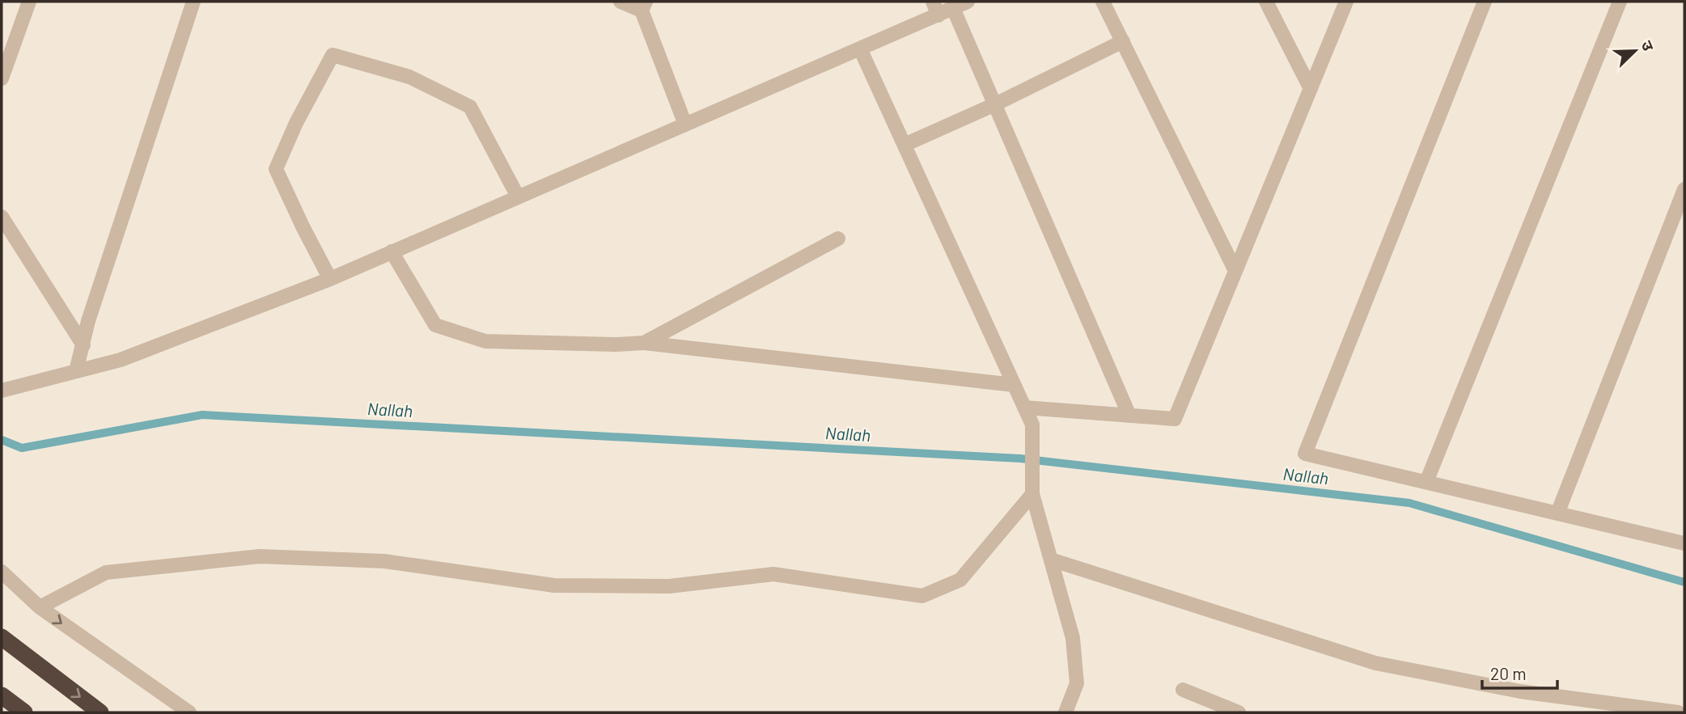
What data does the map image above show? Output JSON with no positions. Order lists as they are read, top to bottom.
{
  "water": ["Nallah"],
  "scale_bar": "20 m",
  "north": "top right"
}
